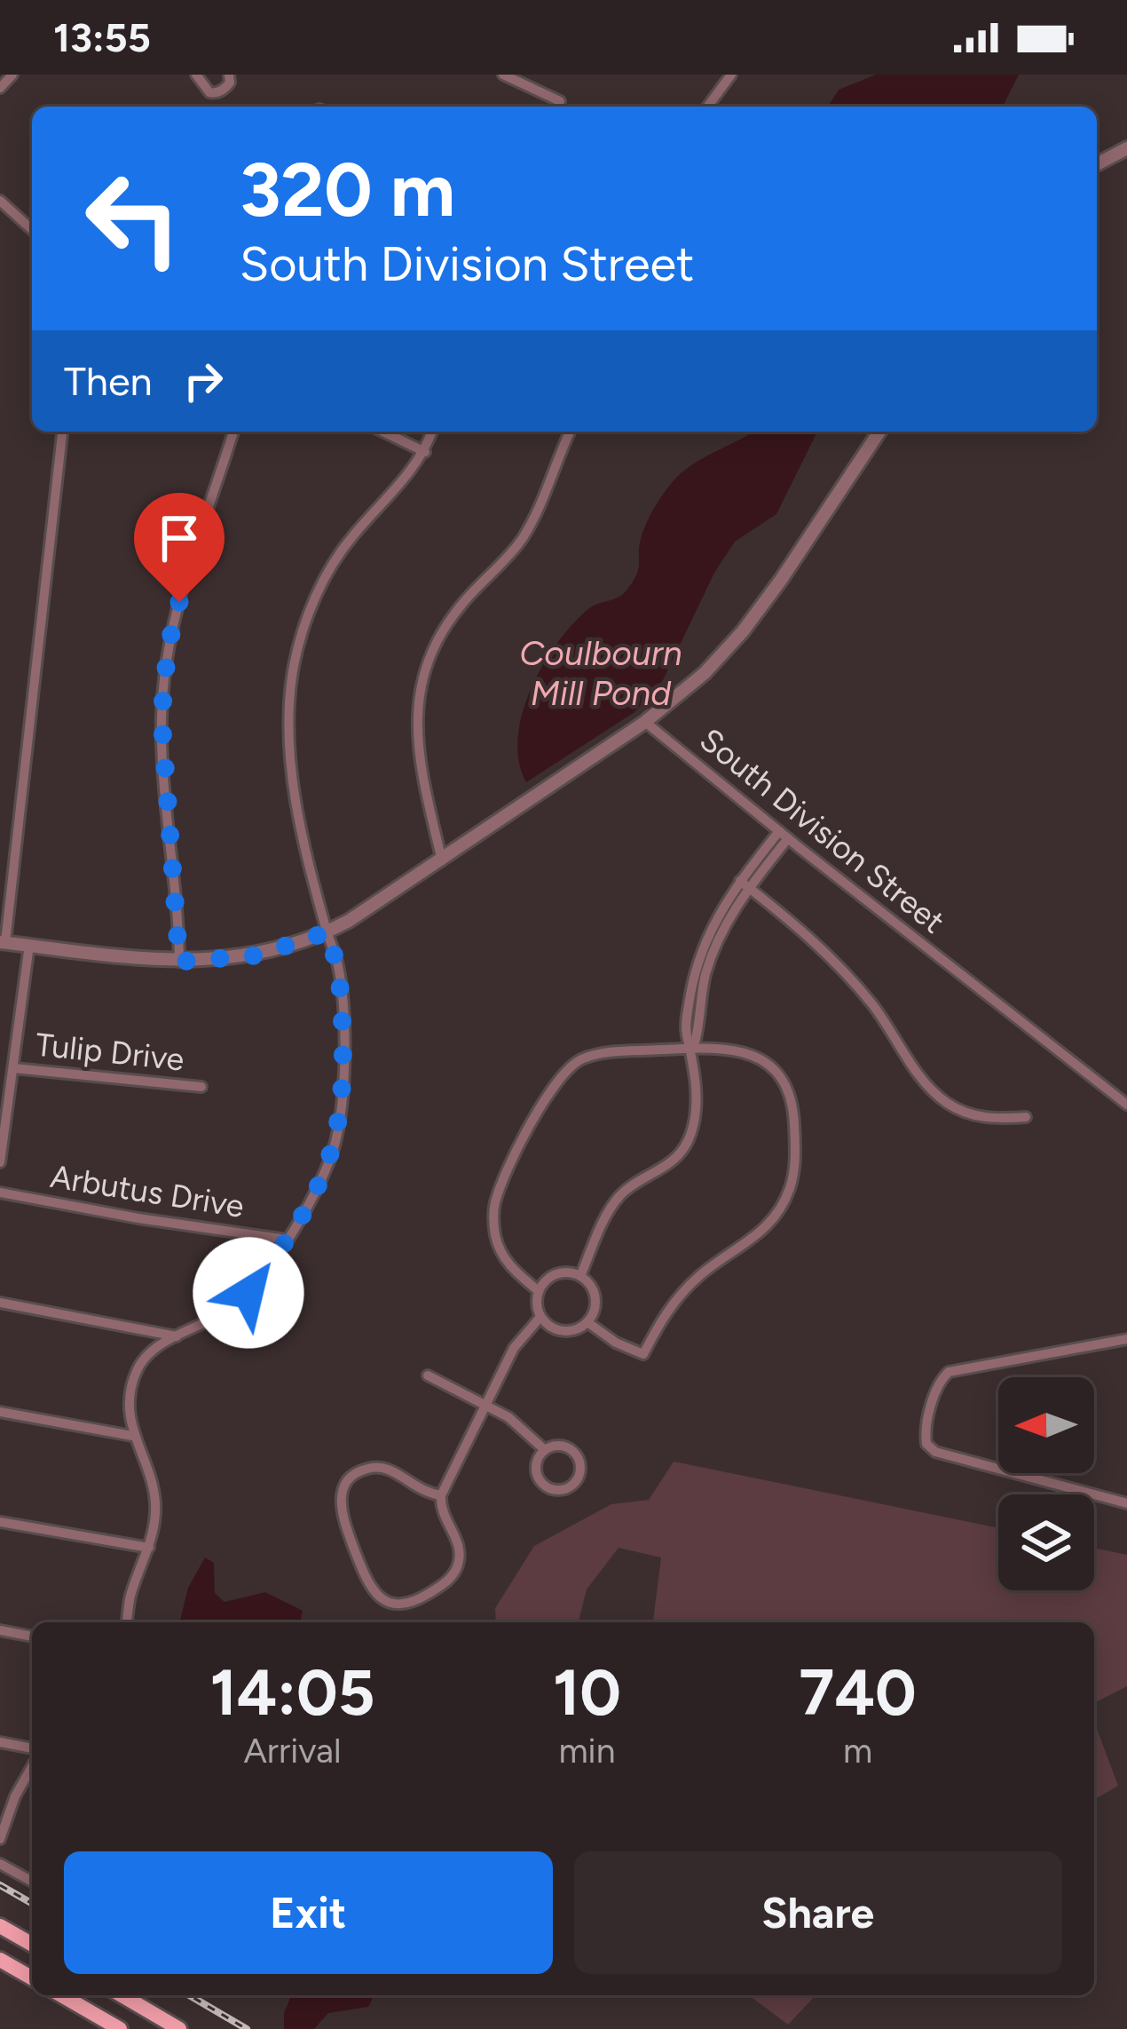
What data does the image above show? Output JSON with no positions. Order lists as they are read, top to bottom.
{
  "streets": {
    "street": ["South Division Street", "Tulip Drive", "Arbutus Drive"]
  },
  "water": ["Coulbourn Mill Pond"],
  "north": "left",
  "page": {
    "status": "13:55",
    "turn": ["320 m", "South Division Street"],
    "then": "Then",
    "eta": [
      "14:05",
      "Arrival",
      "10",
      "min",
      "740",
      "m"
    ],
    "buttons": ["Exit", "Share"]
  }
}
